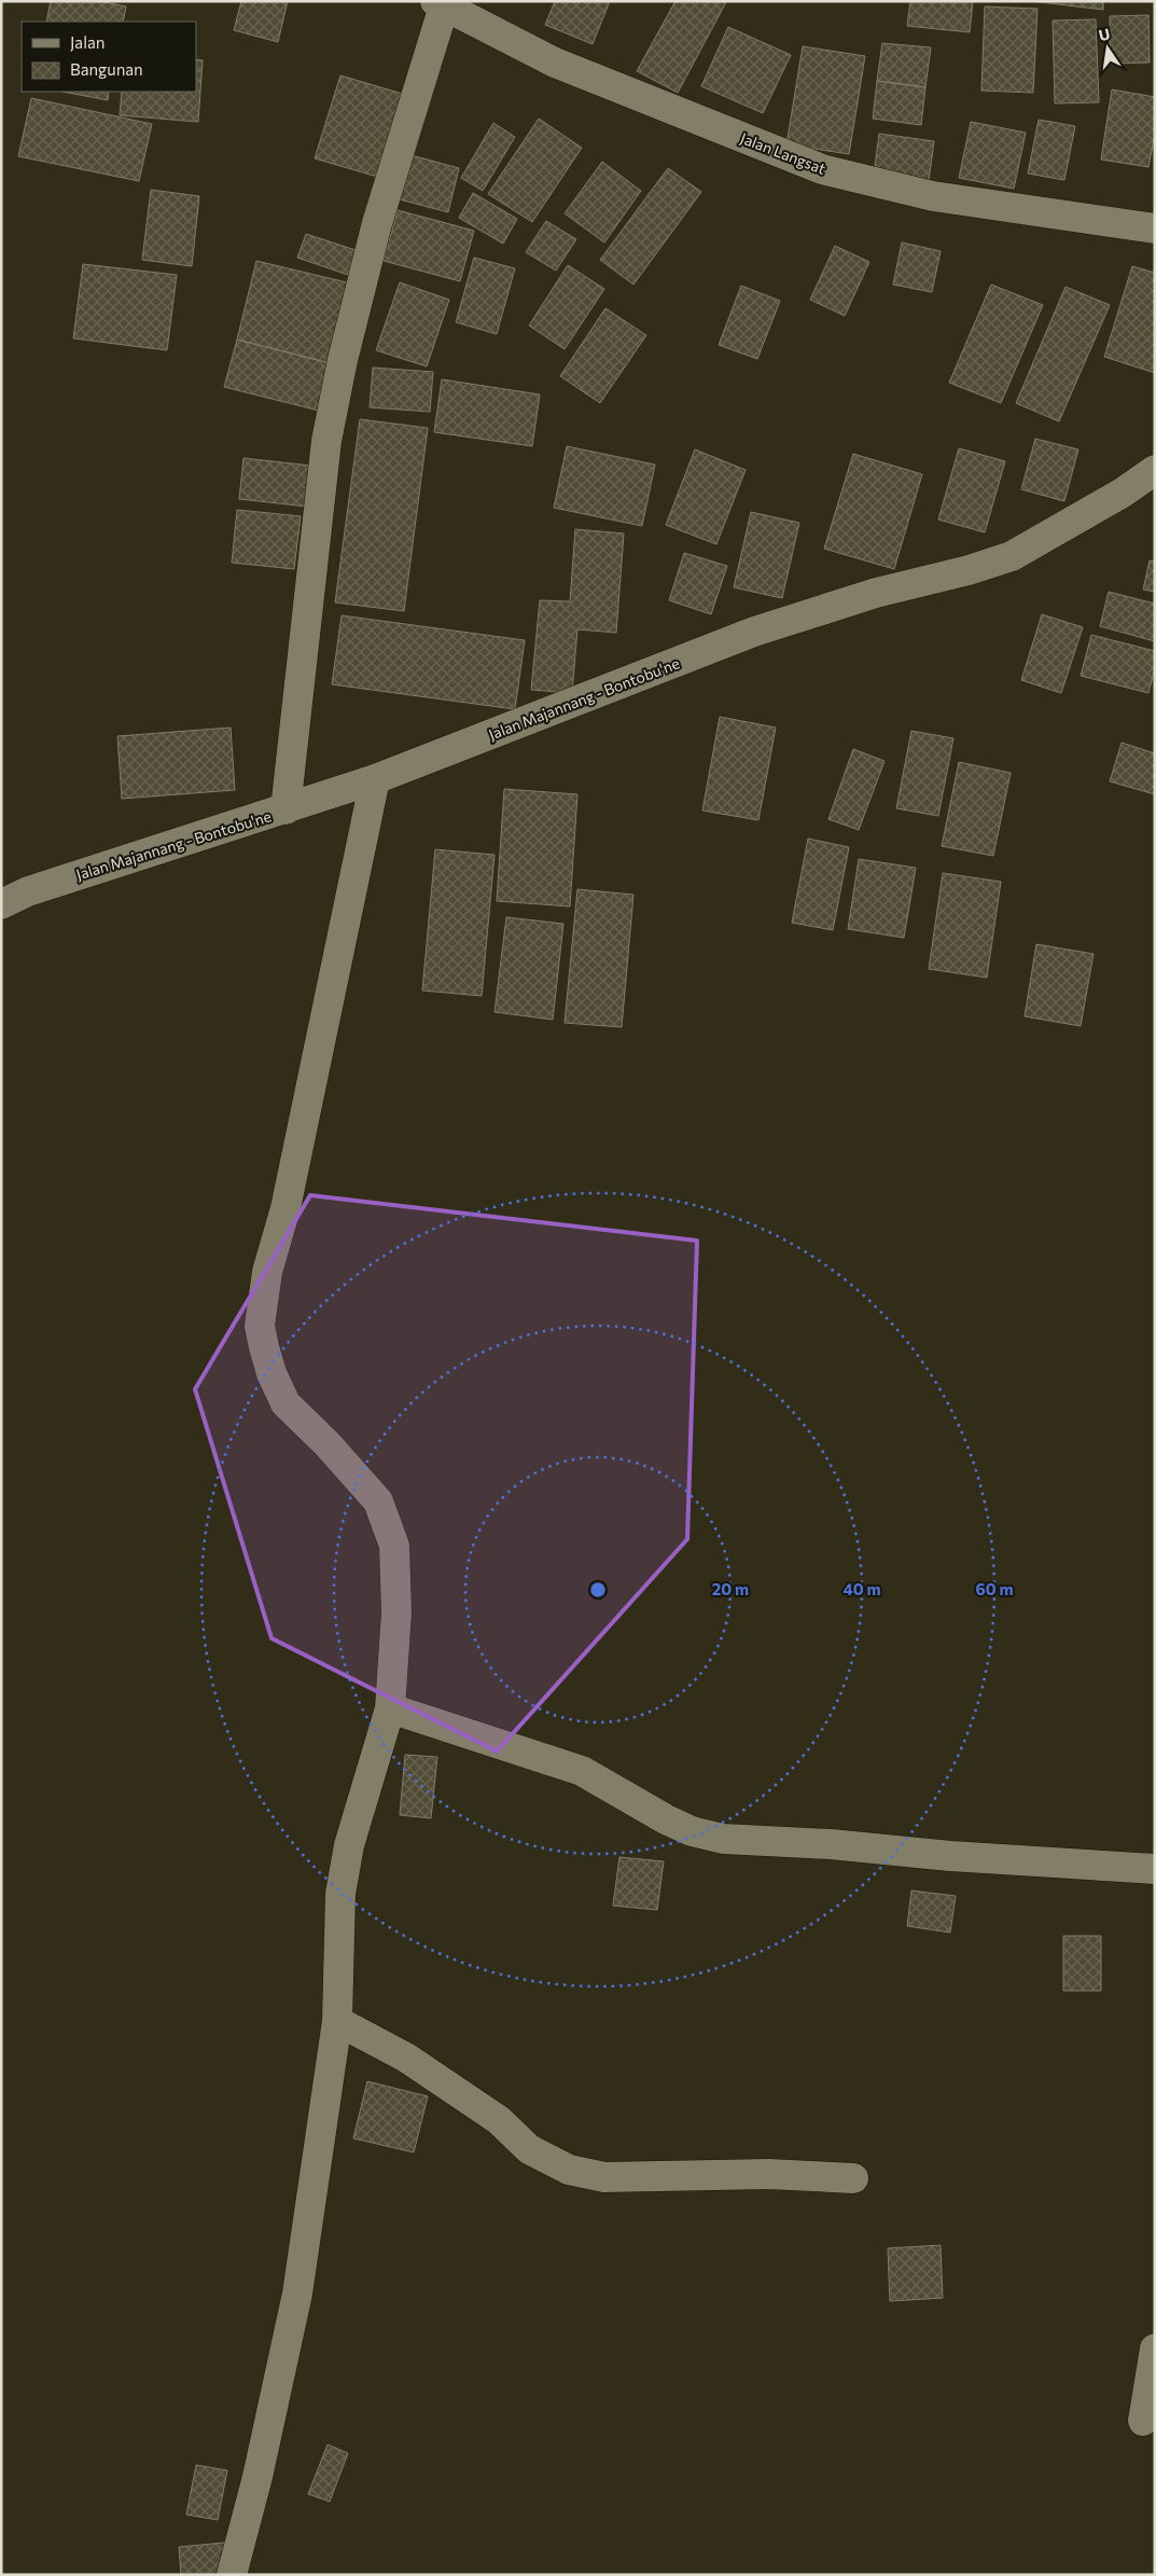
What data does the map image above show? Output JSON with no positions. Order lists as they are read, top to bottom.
{
  "streets": {
    "street": ["Jalan Langsat", "Jalan Majannang - Bontobu'ne"]
  },
  "legend": ["Jalan", "Bangunan"],
  "north": "top",
  "rings": ["20 m", "40 m", "60 m"]
}
